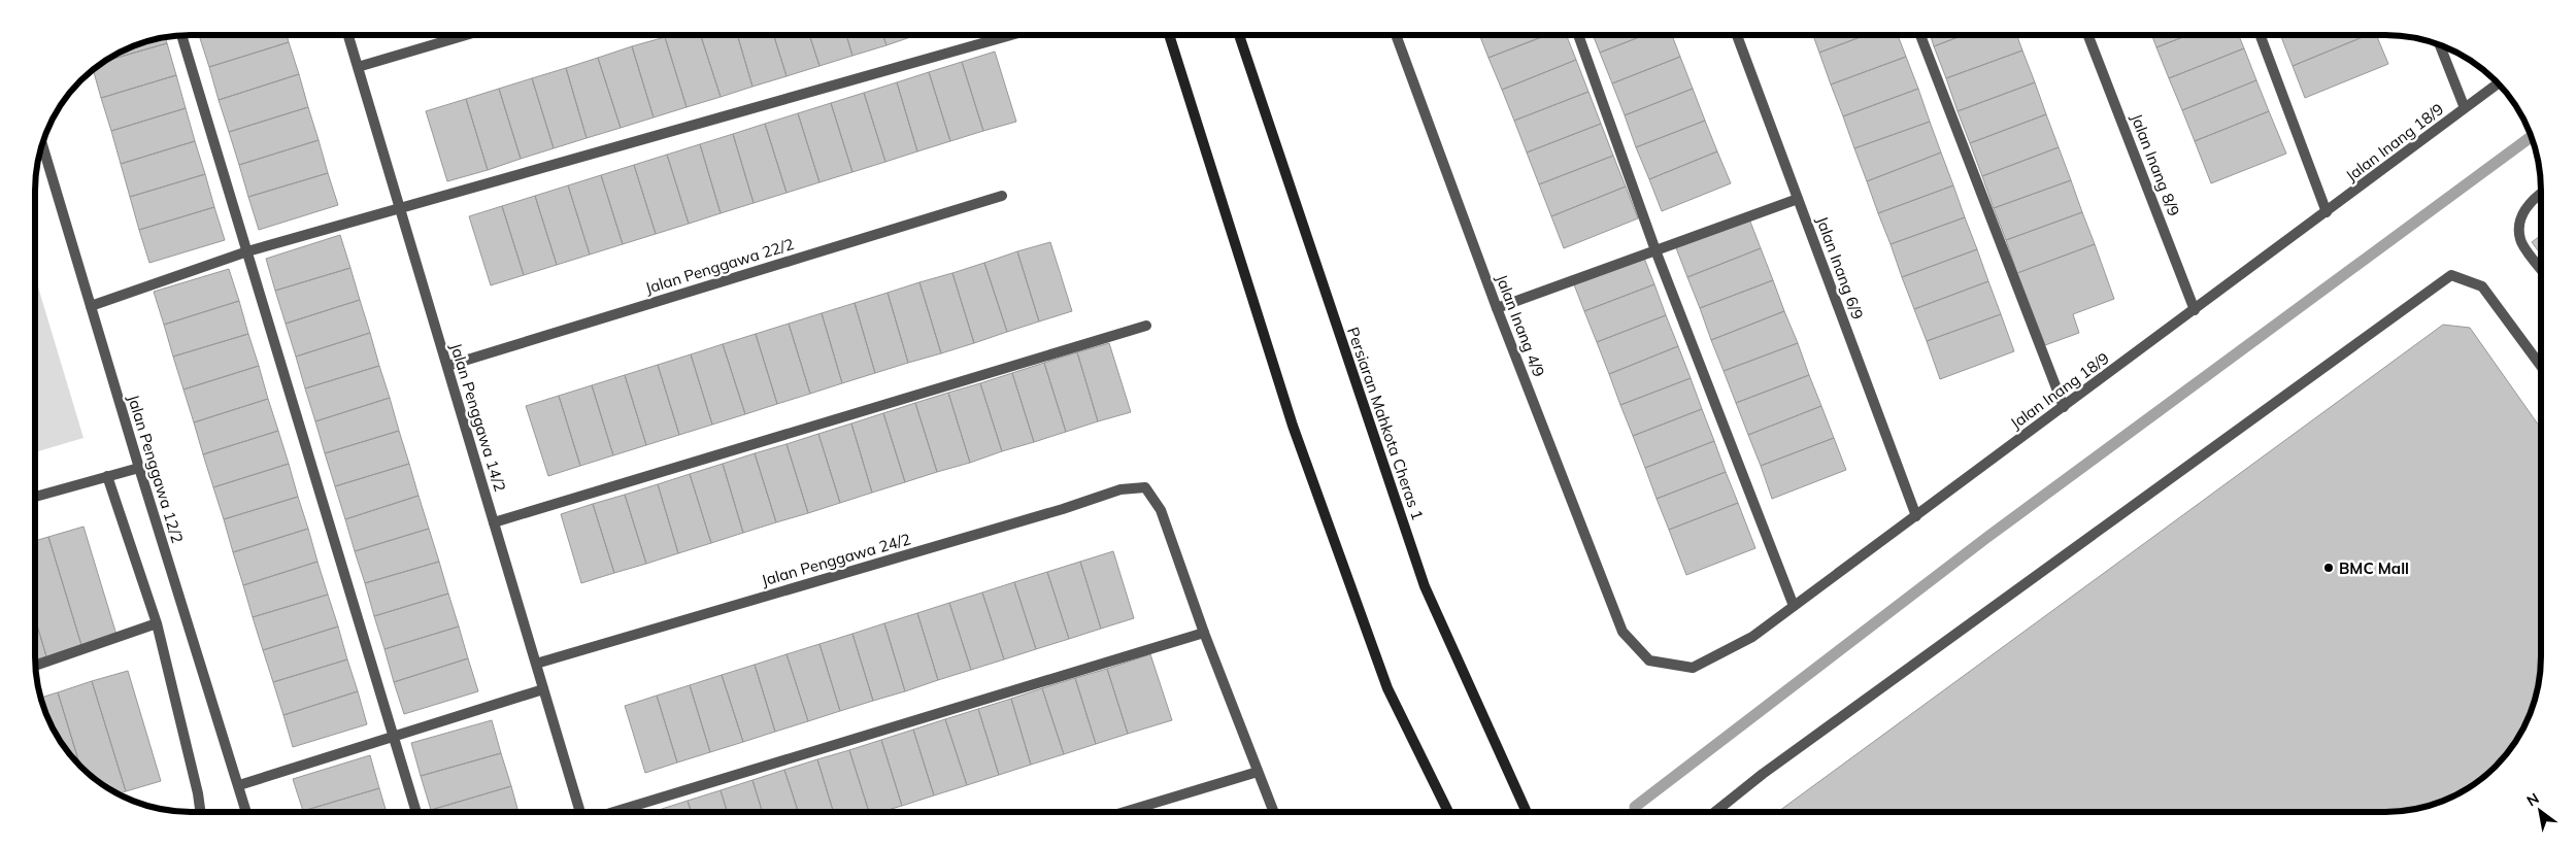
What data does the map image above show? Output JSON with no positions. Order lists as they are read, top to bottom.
{
  "streets": {
    "main road": ["Persiaran Mahkota Cheras 1"],
    "street": [
      "Jalan Inang 18/9",
      "Jalan Inang 8/9",
      "Jalan Penggawa 22/2",
      "Jalan Inang 6/9",
      "Jalan Inang 4/9",
      "Jalan Penggawa 14/2",
      "Jalan Penggawa 12/2",
      "Jalan Penggawa 24/2"
    ]
  },
  "crossings": [
    ["Jalan Inang 18/9", "Jalan Inang 8/9"],
    ["Jalan Inang 18/9", "Jalan Inang 6/9"],
    ["Jalan Inang 18/9", "Jalan Inang 4/9"],
    ["Jalan Penggawa 22/2", "Jalan Penggawa 14/2"],
    ["Jalan Penggawa 14/2", "Jalan Penggawa 24/2"]
  ],
  "places": ["BMC Mall"],
  "north": "top left"
}
